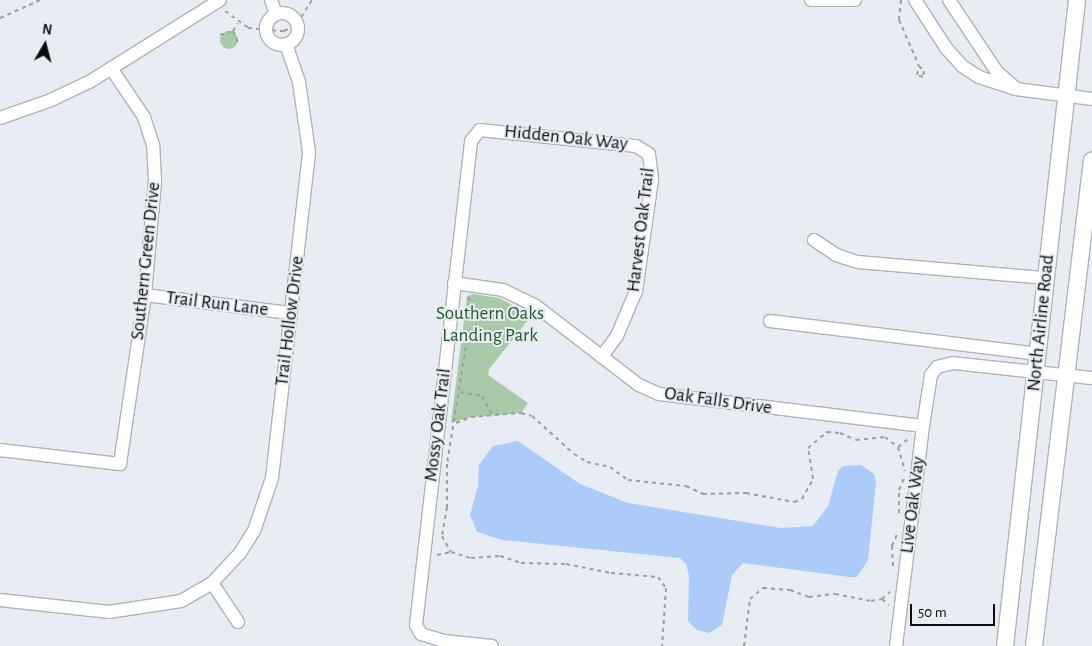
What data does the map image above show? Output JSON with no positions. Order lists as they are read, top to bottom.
{
  "streets": {
    "main road": ["North Airline Road"],
    "street": [
      "Hidden Oak Way",
      "Harvest Oak Trail",
      "Southern Green Drive",
      "Trail Run Lane",
      "Trail Hollow Drive",
      "Oak Falls Drive",
      "Mossy Oak Trail",
      "Live Oak Way"
    ]
  },
  "crossings": [
    ["Hidden Oak Way", "Harvest Oak Trail"],
    ["Hidden Oak Way", "Mossy Oak Trail"],
    ["Harvest Oak Trail", "Oak Falls Drive"],
    ["Southern Green Drive", "Trail Run Lane"],
    ["Trail Run Lane", "Trail Hollow Drive"],
    ["North Airline Road", "Live Oak Way"],
    ["Oak Falls Drive", "Mossy Oak Trail"],
    ["Oak Falls Drive", "Live Oak Way"]
  ],
  "parks": ["Southern Oaks Landing Park"],
  "scale_bar": "50 m",
  "north": "top"
}
